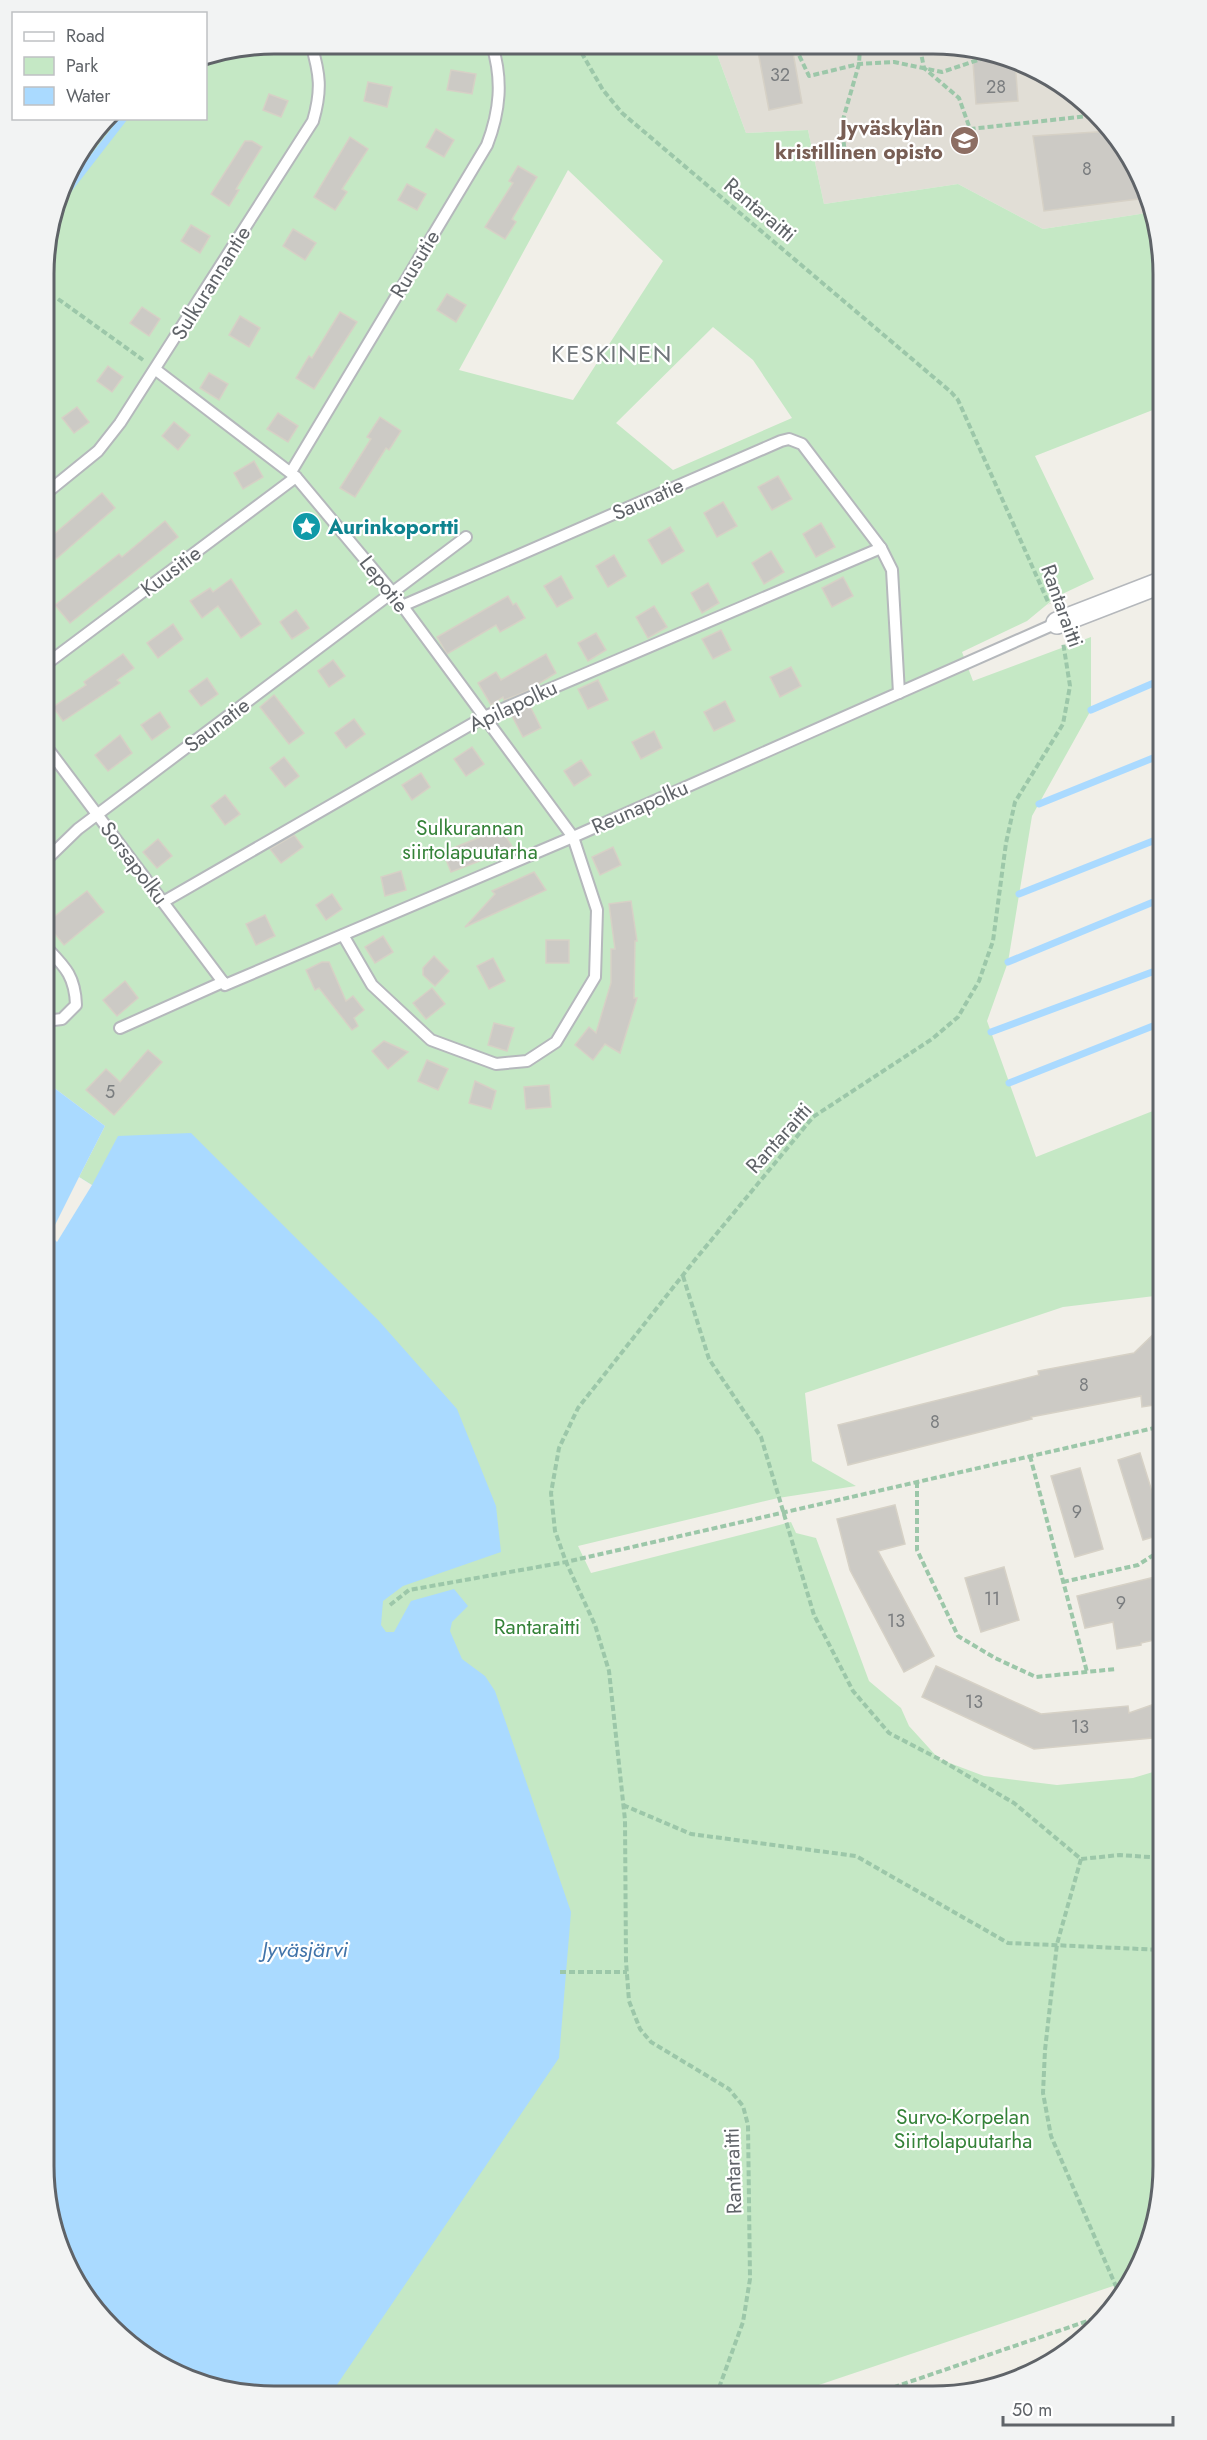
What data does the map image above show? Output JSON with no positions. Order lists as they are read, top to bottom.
{
  "streets": {
    "lane": [
      "Ruusutie",
      "Sulkurannantie",
      "Saunatie",
      "Kuusitie",
      "Lepotie",
      "Apilapolku",
      "Reunapolku",
      "Sorsapolku"
    ],
    "path": ["Rantaraitti"]
  },
  "crossings": [
    ["Rantaraitti", "Reunapolku"],
    ["Ruusutie", "Kuusitie"],
    ["Ruusutie", "Lepotie"],
    ["Sulkurannantie", "Lepotie"],
    ["Saunatie", "Lepotie"],
    ["Saunatie", "Apilapolku"],
    ["Saunatie", "Sorsapolku"],
    ["Kuusitie", "Lepotie"],
    ["Lepotie", "Apilapolku"],
    ["Lepotie", "Reunapolku"],
    ["Apilapolku", "Sorsapolku"],
    ["Reunapolku", "Sorsapolku"]
  ],
  "districts": ["KESKINEN"],
  "water": ["Jyväsjärvi"],
  "parks": ["Sulkurannan siirtolapuutarha", "Rantaraitti", "Survo-Korpelan Siirtolapuutarha"],
  "places": {
    "school or university": ["Jyväskylän kristillinen opisto"],
    "place": ["Aurinkoportti"]
  },
  "house_numbers": [
    "32",
    "28",
    "8",
    "5",
    "8",
    "8",
    "9",
    "11",
    "9",
    "13",
    "13",
    "13"
  ],
  "legend": ["Road", "Park", "Water"],
  "scale_bar": "50 m"
}
